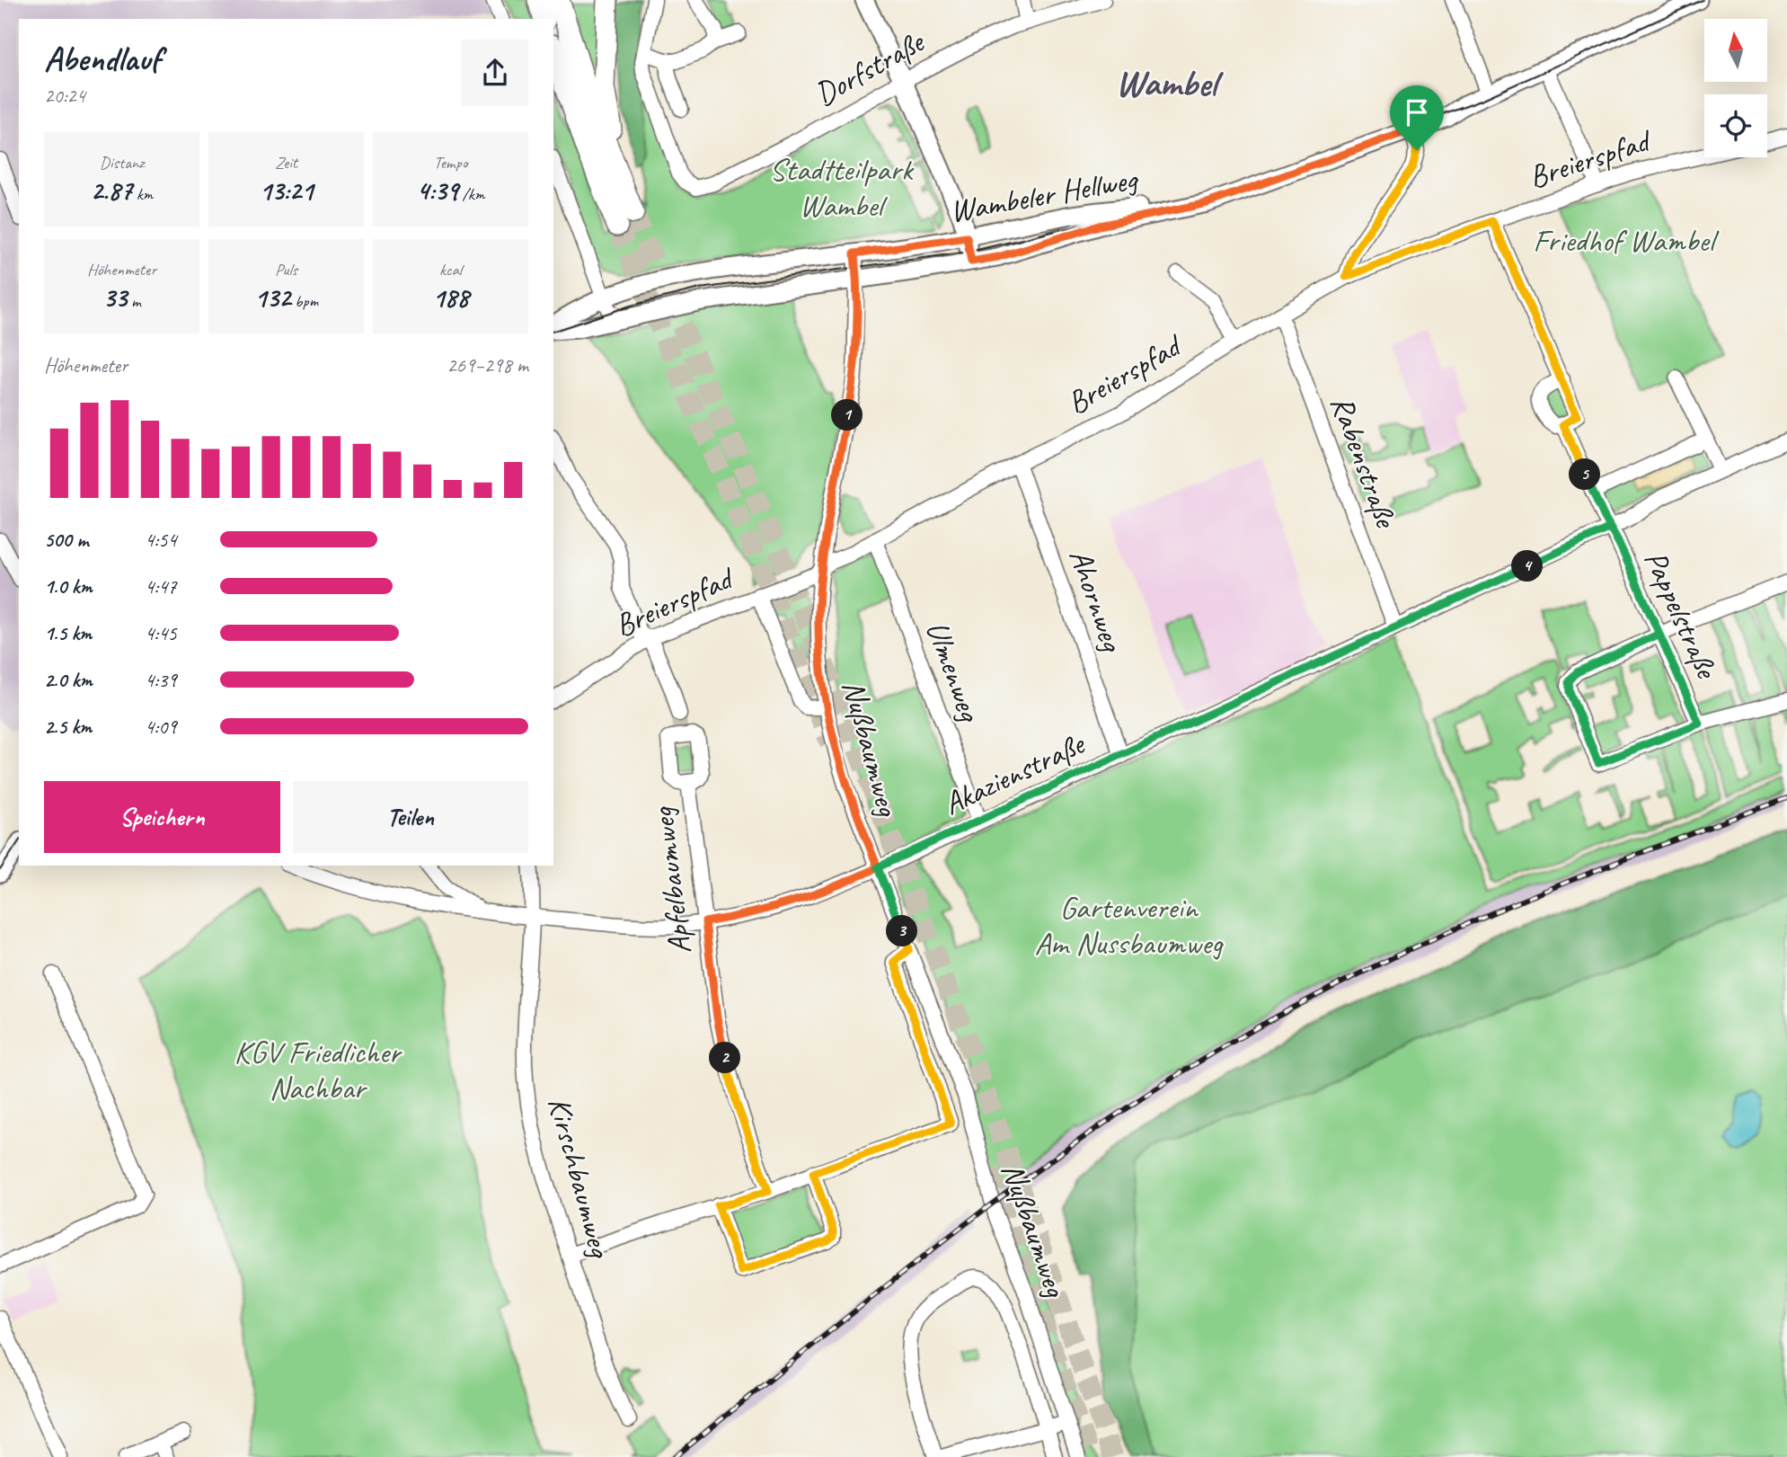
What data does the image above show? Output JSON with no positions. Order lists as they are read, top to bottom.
{
  "streets": {
    "main road": ["Wambeler Hellweg"],
    "street": [
      "Dorfstraße",
      "Breierspfad",
      "Rabenstraße",
      "Ahornweg",
      "Pappelstraße",
      "Ulmenweg",
      "Nußbaumweg",
      "Akazienstraße",
      "Apfelbaumweg",
      "Kirschbaumweg"
    ]
  },
  "crossings": [
    ["Breierspfad", "Rabenstraße"],
    ["Breierspfad", "Ahornweg"],
    ["Breierspfad", "Ulmenweg"],
    ["Breierspfad", "Nußbaumweg"],
    ["Wambeler Hellweg", "Nußbaumweg"],
    ["Rabenstraße", "Akazienstraße"],
    ["Ahornweg", "Akazienstraße"],
    ["Pappelstraße", "Akazienstraße"],
    ["Ulmenweg", "Akazienstraße"],
    ["Nußbaumweg", "Akazienstraße"],
    ["Akazienstraße", "Apfelbaumweg"],
    ["Akazienstraße", "Kirschbaumweg"]
  ],
  "districts": ["Wambel"],
  "parks": [
    "Stadtteilpark Wambel",
    "Friedhof Wambel",
    "Gartenverein Am Nussbaumweg",
    "KGV Friedlicher Nachbar"
  ],
  "north": "top",
  "page": {
    "heading": ["Abendlauf", "20:24"],
    "stats": [
      ["Distanz", "2.87 km"],
      ["Zeit", "13:21"],
      ["Tempo", "4:39 /km"],
      ["Höhenmeter", "33 m"],
      ["Puls", "132 bpm"],
      ["kcal", "188"]
    ],
    "chart": ["Höhenmeter", "269–298 m"],
    "pins": [
      "1",
      "5",
      "4",
      "3",
      "2"
    ],
    "list": [
      {
        "name": "500 m",
        "note": "4:54"
      },
      {
        "name": "1.0 km",
        "note": "4:47"
      },
      {
        "name": "1.5 km",
        "note": "4:45"
      },
      {
        "name": "2.0 km",
        "note": "4:39"
      },
      {
        "name": "2.5 km",
        "note": "4:09"
      }
    ],
    "buttons": ["Speichern", "Teilen"]
  }
}
